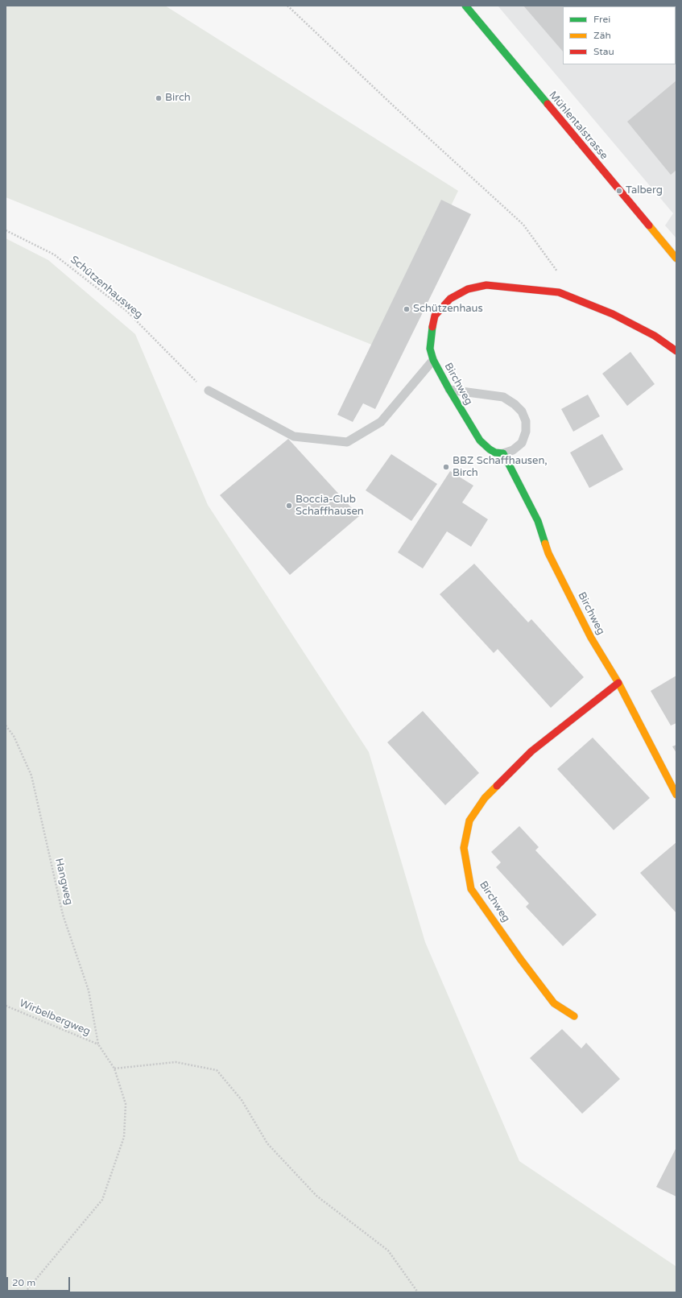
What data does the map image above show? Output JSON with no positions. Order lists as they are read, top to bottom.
{
  "streets": {
    "street": ["Mühlentalstrasse", "Birchweg"],
    "path": ["Schützenhausweg", "Hangweg", "Wirbelbergweg"]
  },
  "crossings": [
    ["Hangweg", "Wirbelbergweg"]
  ],
  "places": [
    "Birch",
    "Talberg",
    "Schützenhaus",
    "BBZ Schaffhausen, Birch",
    "Boccia-Club Schaffhausen"
  ],
  "legend": ["Frei", "Zäh", "Stau"],
  "scale_bar": "20 m"
}
